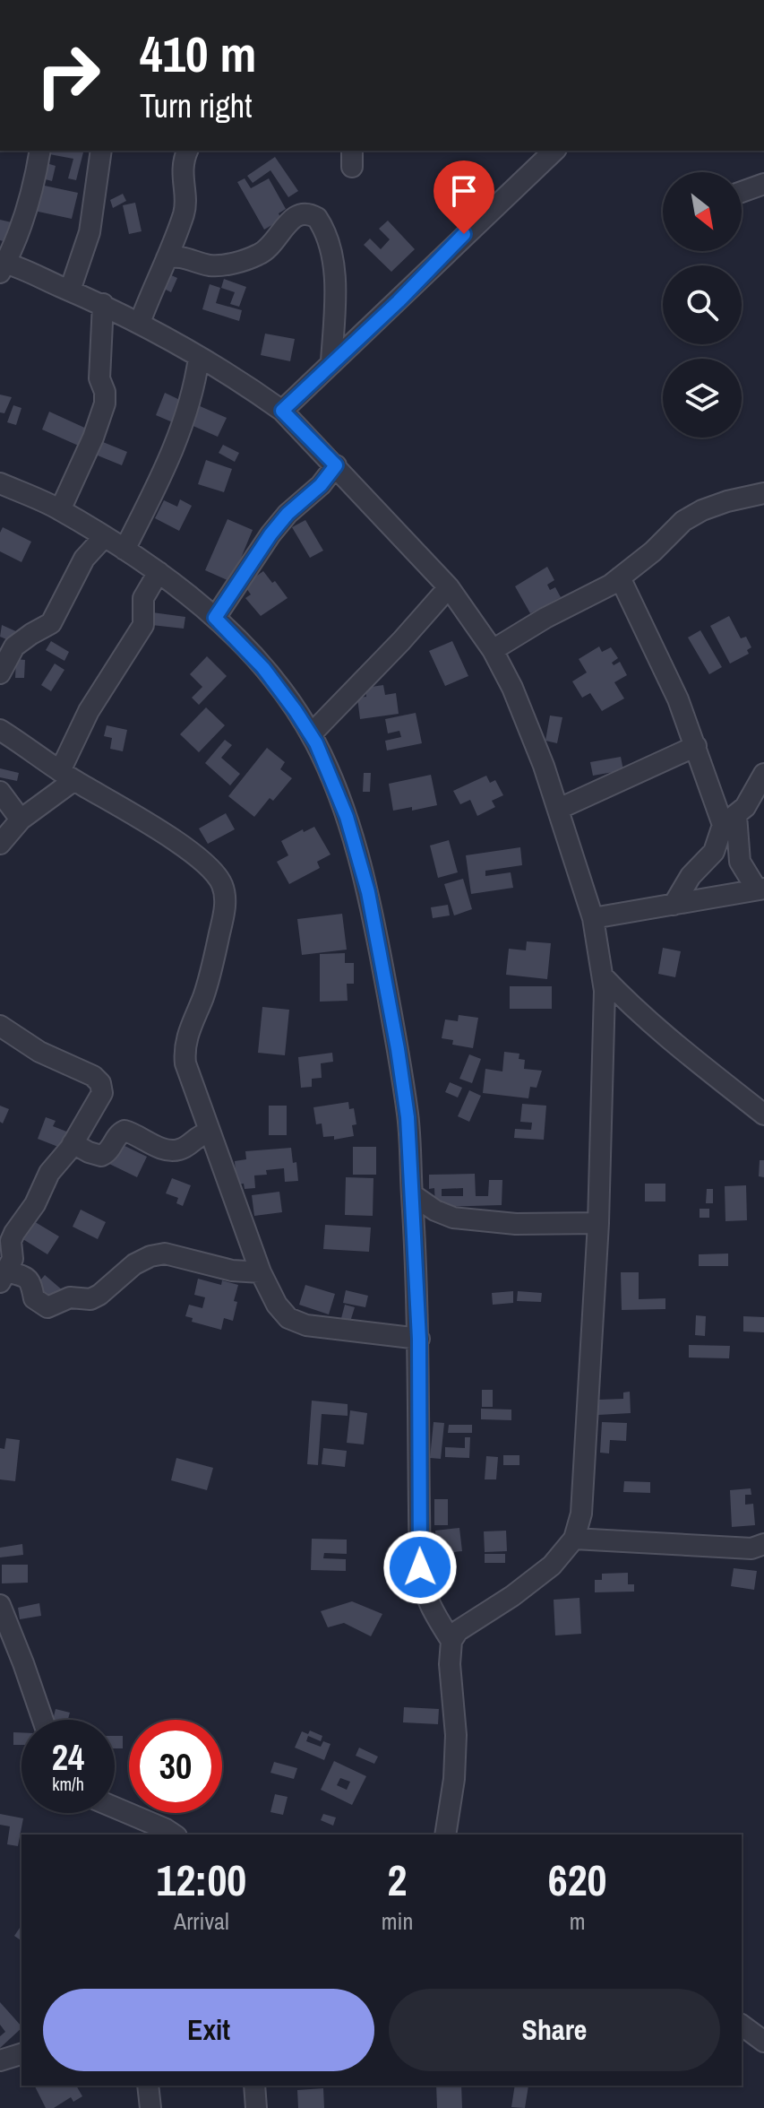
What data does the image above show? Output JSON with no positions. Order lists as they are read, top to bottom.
{
  "north": "bottom right",
  "page": {
    "turn": ["410 m", "Turn right"],
    "speed": "24 km/h",
    "limit": "30",
    "eta": [
      "12:00",
      "Arrival",
      "2",
      "min",
      "620",
      "m"
    ],
    "buttons": ["Exit", "Share"]
  }
}
